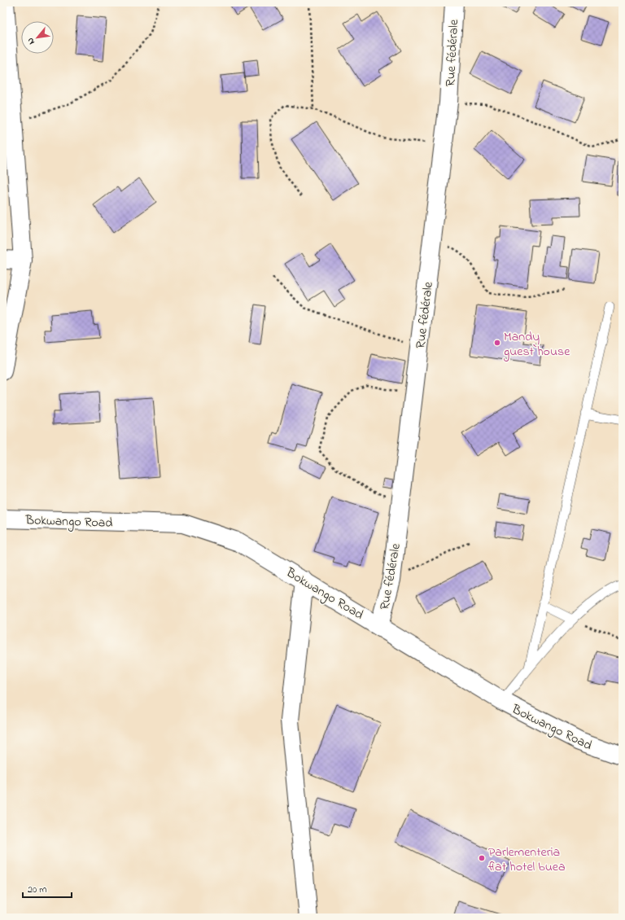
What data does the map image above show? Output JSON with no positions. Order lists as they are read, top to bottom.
{
  "streets": {
    "street": ["Rue fédérale", "Bokwango Road"]
  },
  "crossings": [
    ["Rue fédérale", "Bokwango Road"]
  ],
  "places": ["Mandy guest house", "Parlementeria flat hotel buea"],
  "scale_bar": "20 m",
  "north": "bottom left"
}
